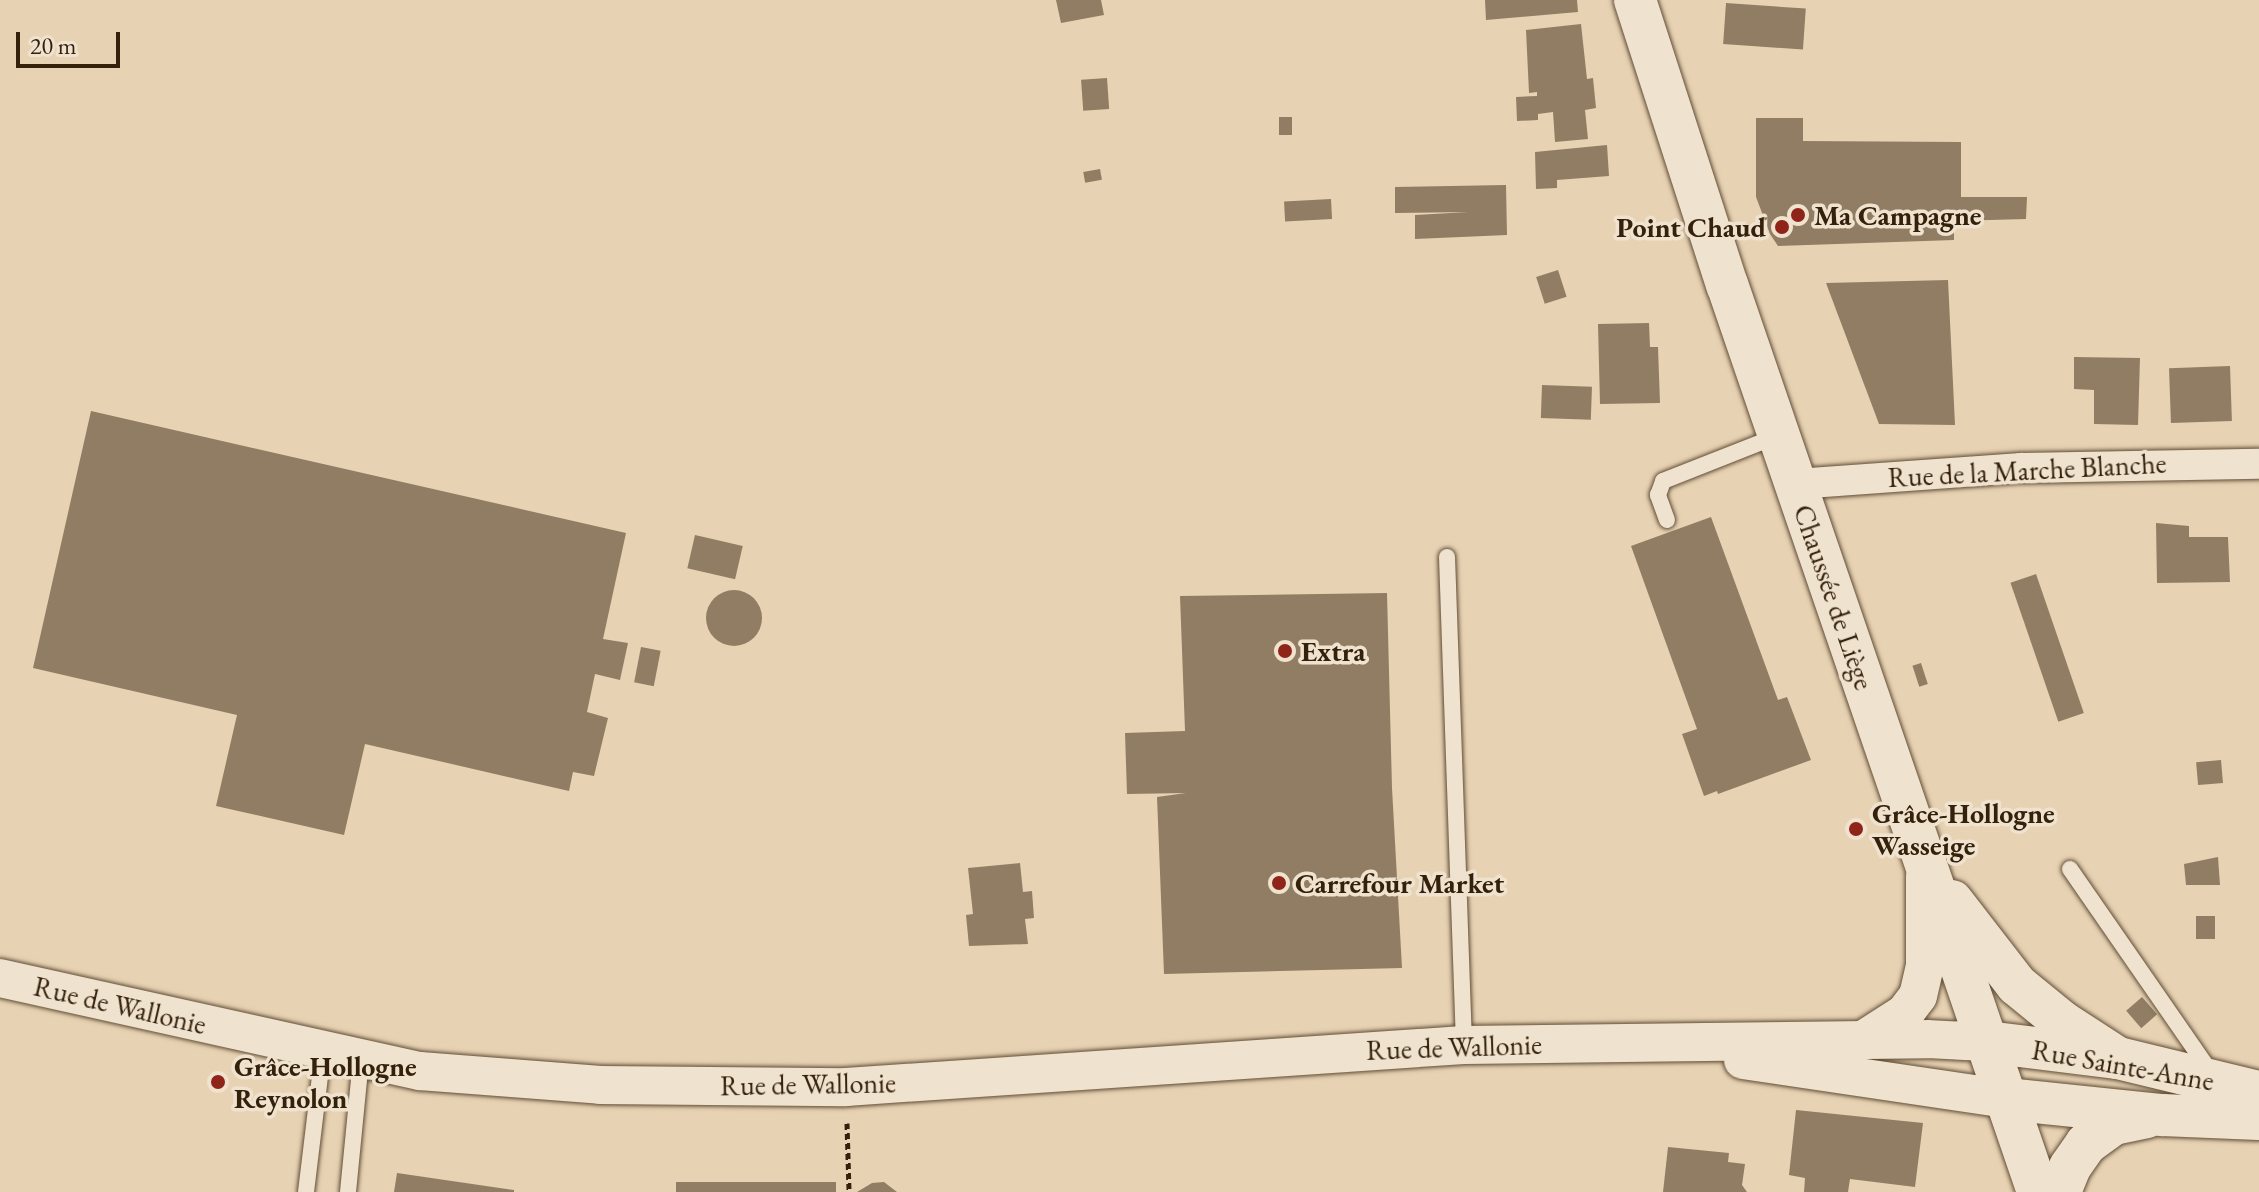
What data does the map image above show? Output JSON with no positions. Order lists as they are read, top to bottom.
{
  "streets": {
    "main road": ["Chaussée de Liège", "Rue Sainte-Anne"],
    "street": ["Rue de la Marche Blanche", "Rue de Wallonie"]
  },
  "crossings": [
    ["Rue de la Marche Blanche", "Chaussée de Liège"],
    ["Chaussée de Liège", "Rue de Wallonie"],
    ["Chaussée de Liège", "Rue Sainte-Anne"],
    ["Rue de Wallonie", "Rue Sainte-Anne"]
  ],
  "places": [
    "Ma Campagne",
    "Point Chaud",
    "Extra",
    "Grâce-Hollogne Wasseige",
    "Carrefour Market",
    "Grâce-Hollogne Reynolon"
  ],
  "scale_bar": "20 m"
}
